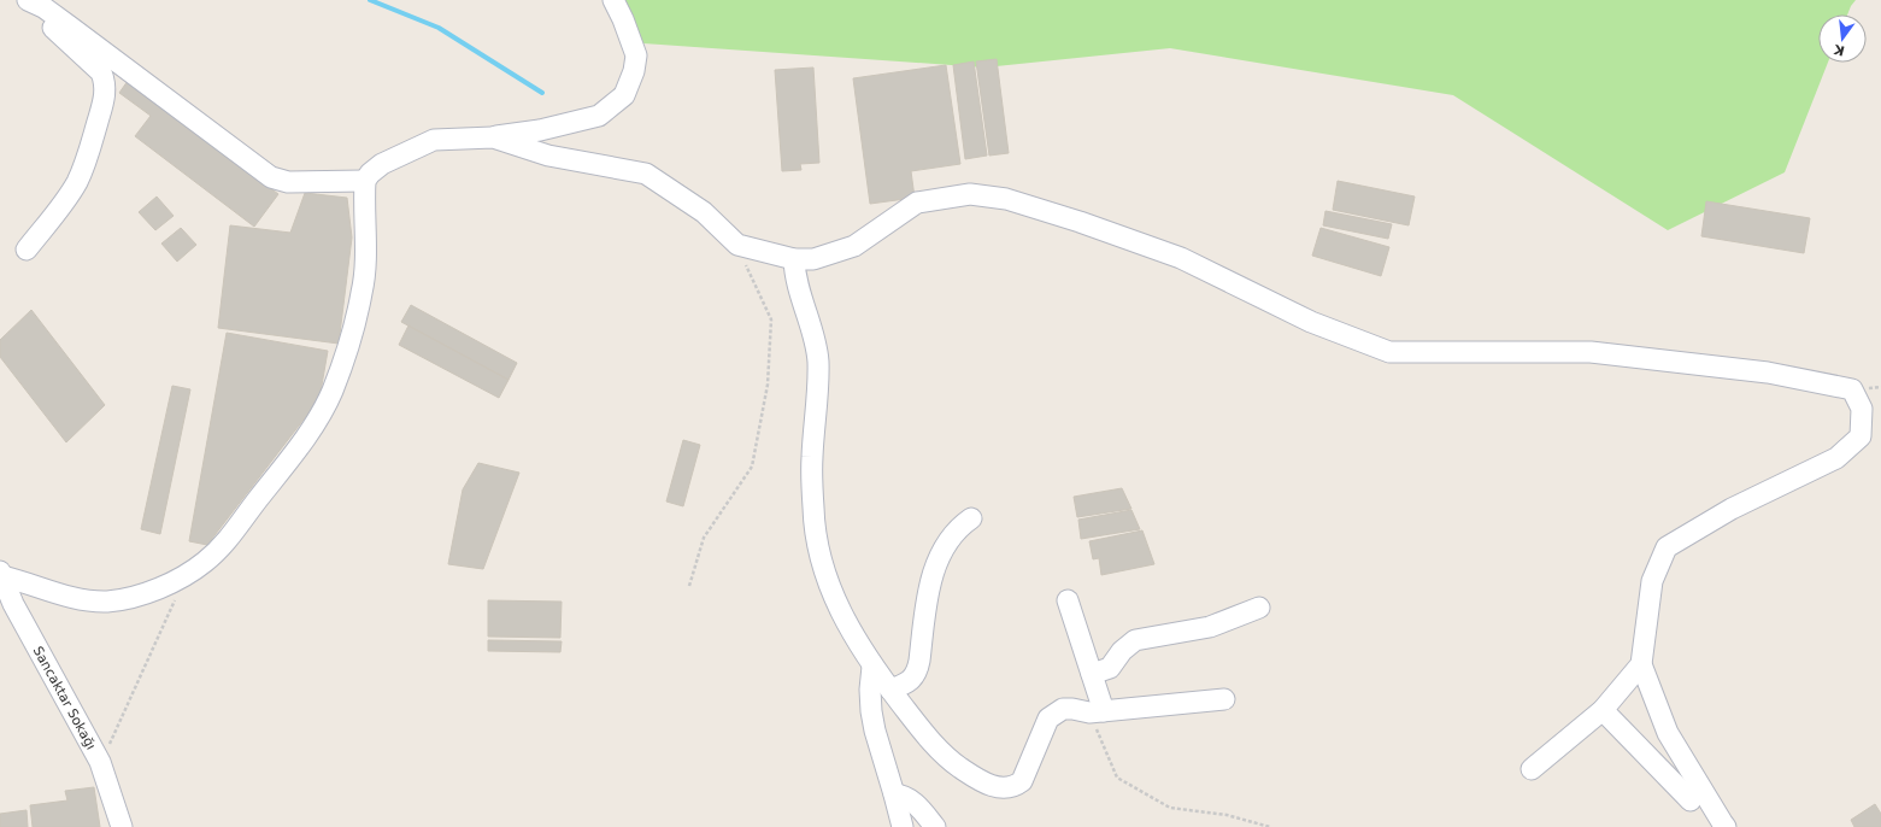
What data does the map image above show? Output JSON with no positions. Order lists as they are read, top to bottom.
{
  "streets": {
    "street": ["Sancaktar Sokağı"]
  },
  "north": "bottom"
}
